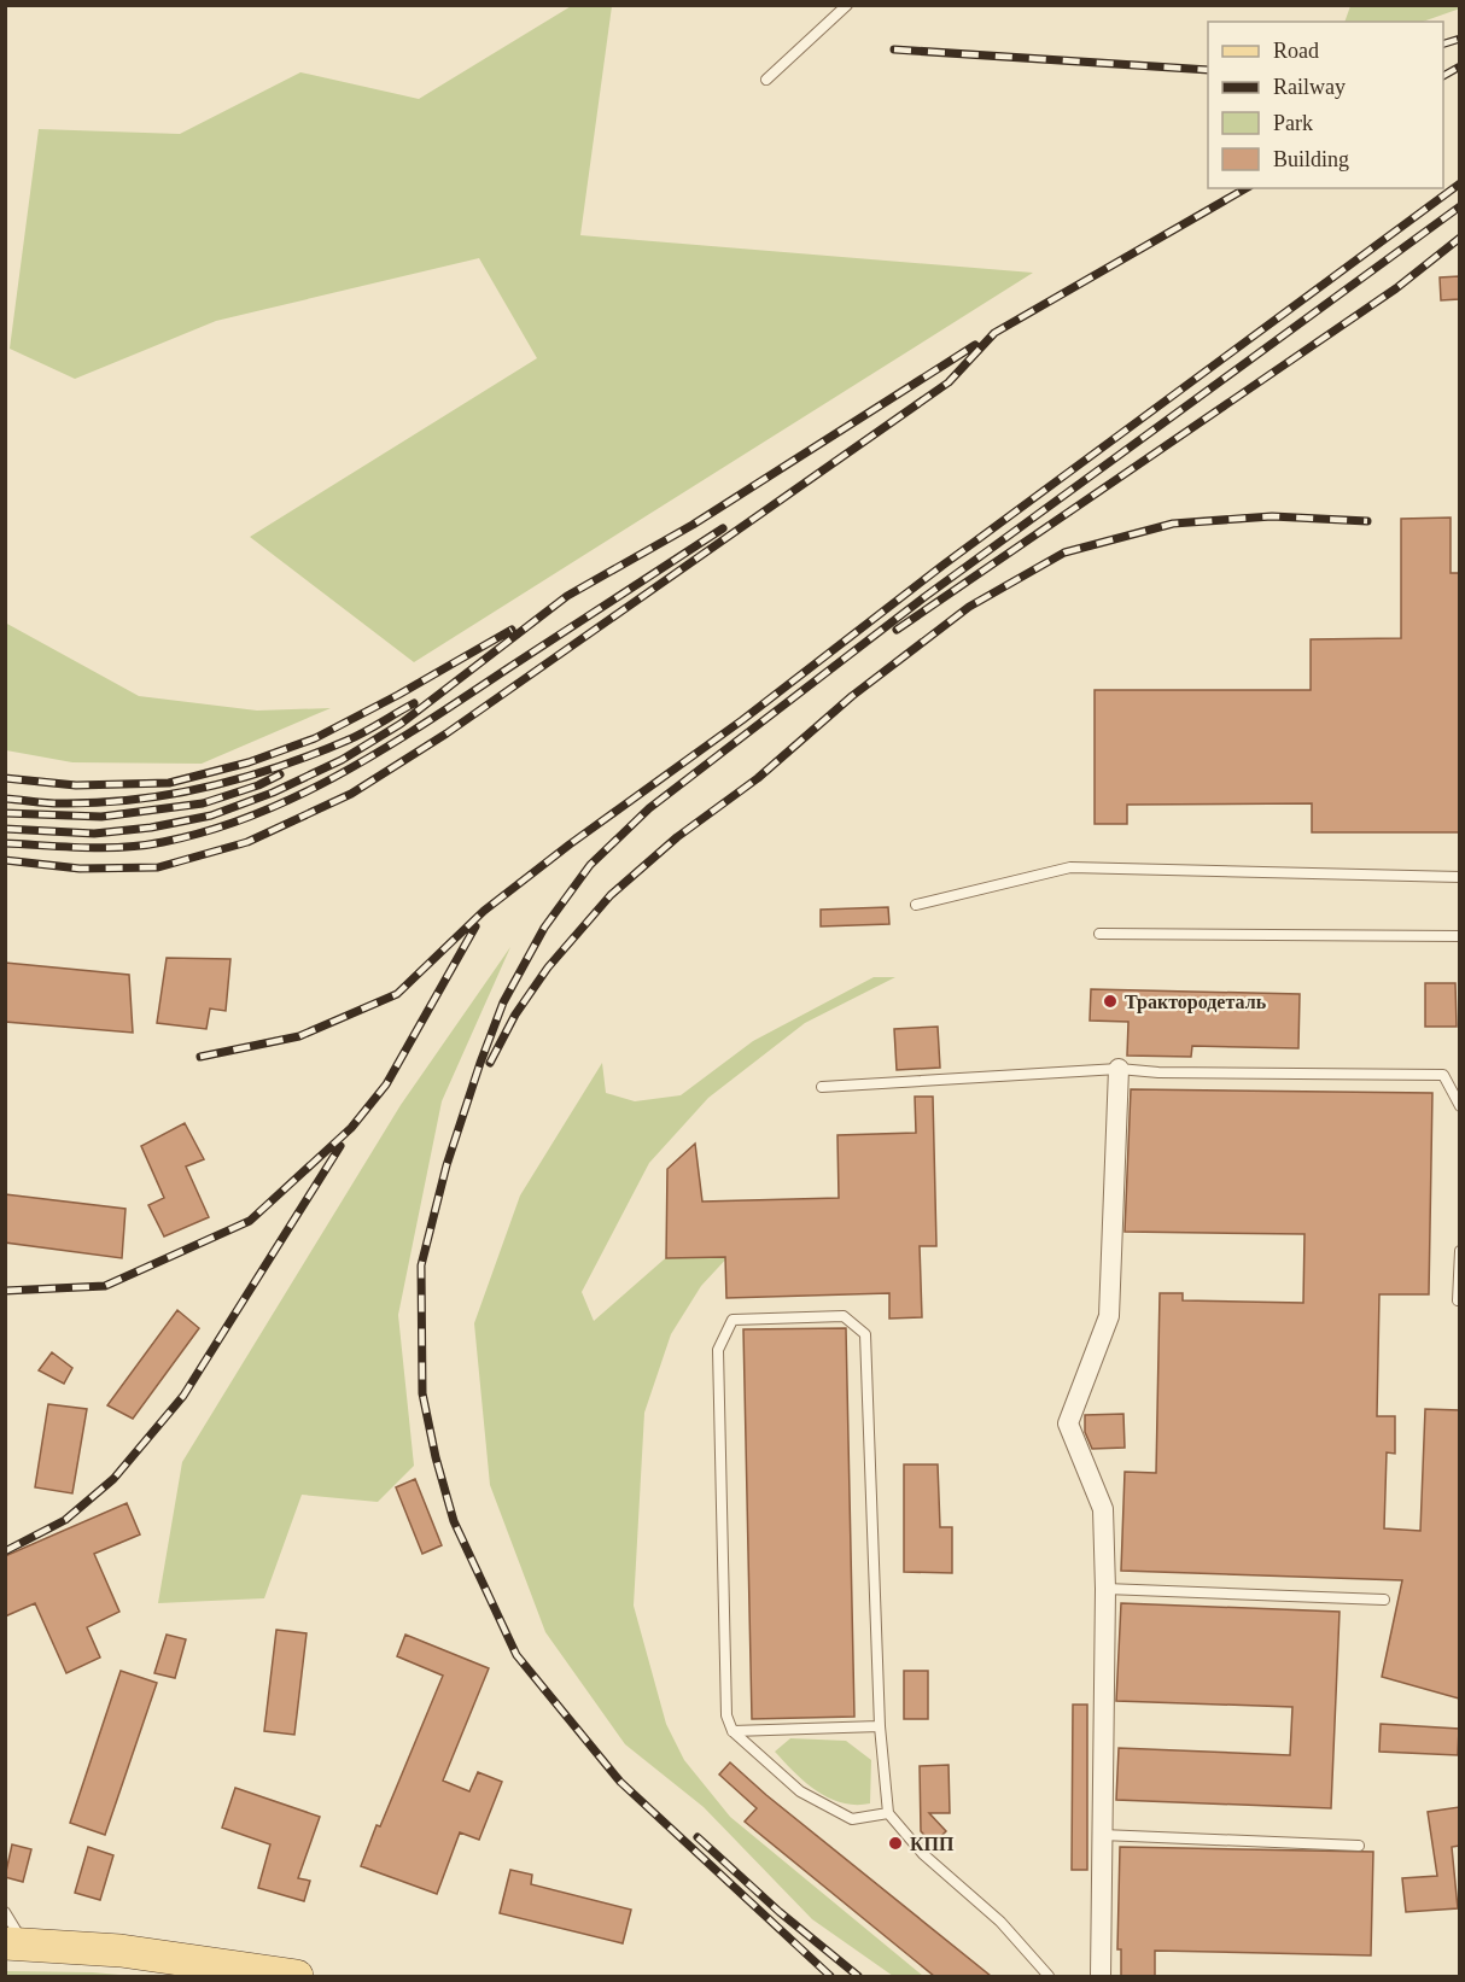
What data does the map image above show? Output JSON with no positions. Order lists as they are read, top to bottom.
{
  "places": ["Трактородеталь", "КПП"],
  "legend": [
    "Road",
    "Railway",
    "Park",
    "Building"
  ]
}
